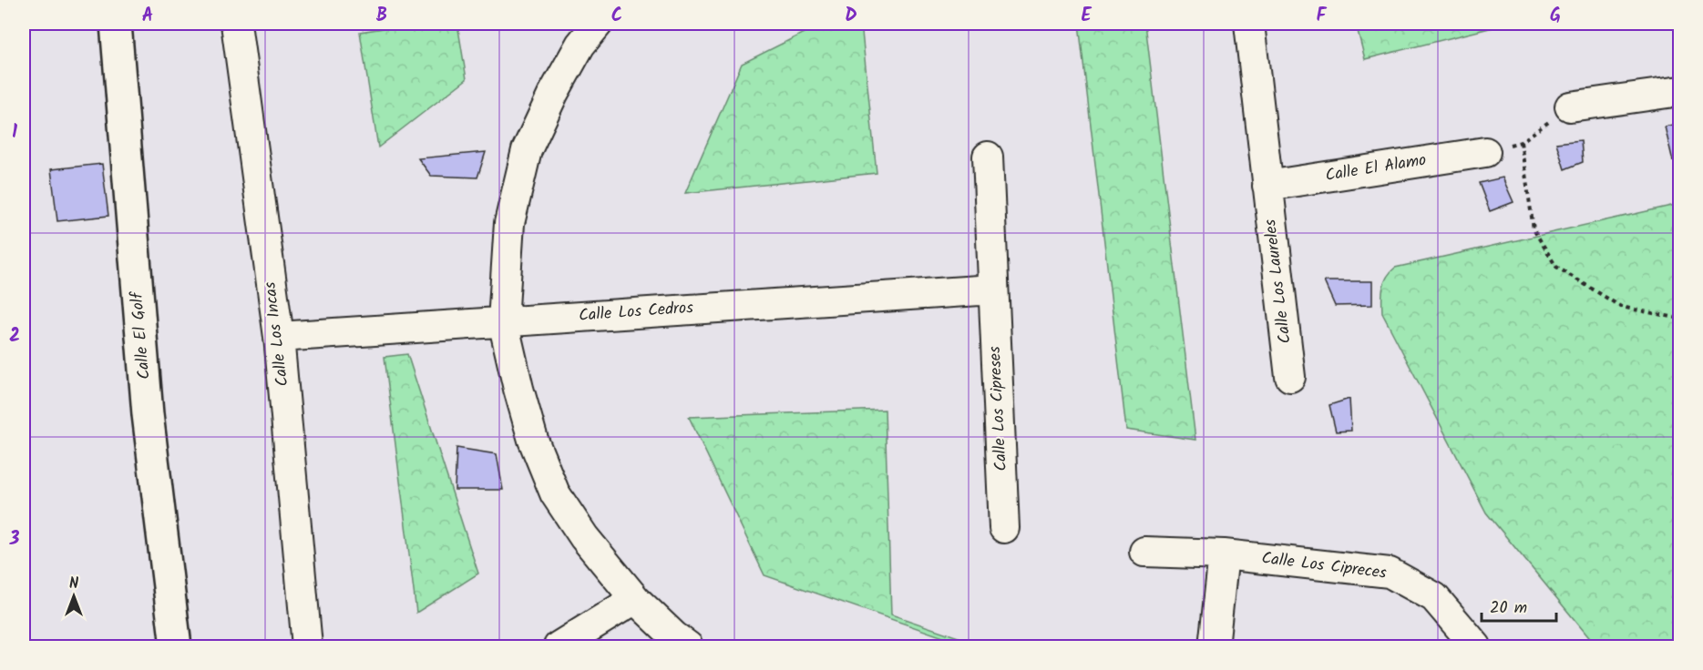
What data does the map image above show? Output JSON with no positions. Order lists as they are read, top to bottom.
{
  "streets": {
    "street": [
      "Calle El Alamo",
      "Calle Los Laureles",
      "Calle Los Cedros",
      "Calle Los Incas",
      "Calle El Golf",
      "Calle Los Cipreses",
      "Calle Los Cipreces"
    ]
  },
  "crossings": [
    ["Calle El Alamo", "Calle Los Laureles"],
    ["Calle Los Cedros", "Calle Los Incas"],
    ["Calle Los Cedros", "Calle Los Cipreses"]
  ],
  "scale_bar": "20 m",
  "north": "top",
  "grid": {
    "columns": [
      "A",
      "B",
      "C",
      "D",
      "E",
      "F",
      "G"
    ],
    "rows": ["1", "2", "3"]
  }
}
